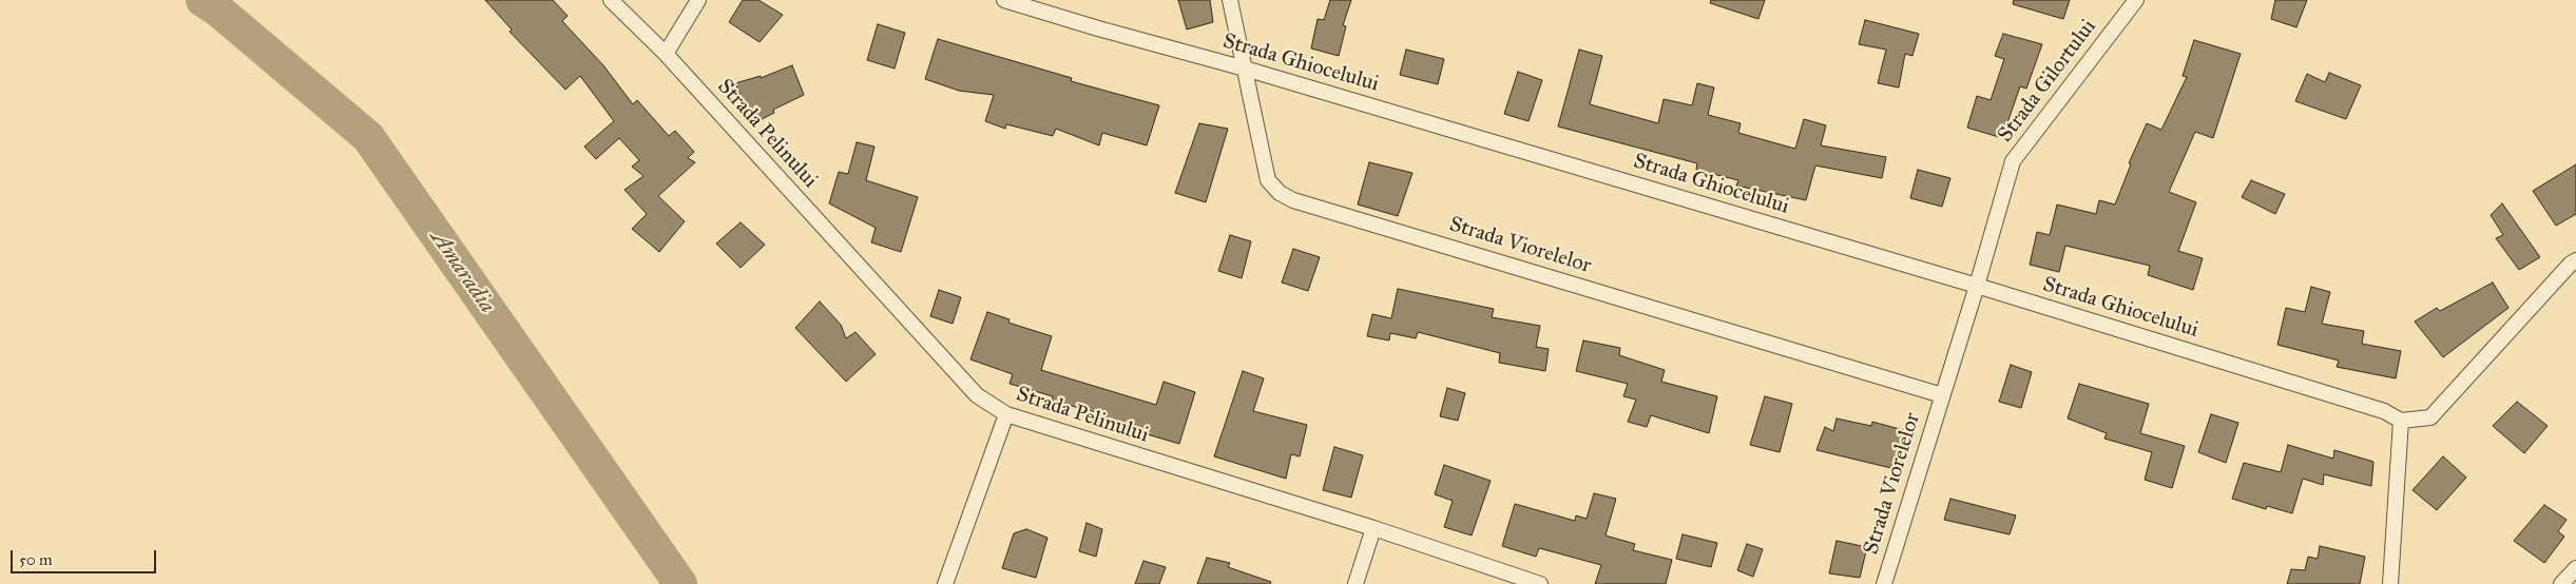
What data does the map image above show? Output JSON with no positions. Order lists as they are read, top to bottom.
{
  "streets": {
    "street": [
      "Strada Ghiocelului",
      "Strada Gilortului",
      "Strada Pelinului",
      "Strada Viorelelor"
    ]
  },
  "crossings": [
    ["Strada Ghiocelului", "Strada Gilortului"],
    ["Strada Ghiocelului", "Strada Viorelelor"],
    ["Strada Gilortului", "Strada Viorelelor"]
  ],
  "water": ["Amaradia"],
  "scale_bar": "50 m"
}
